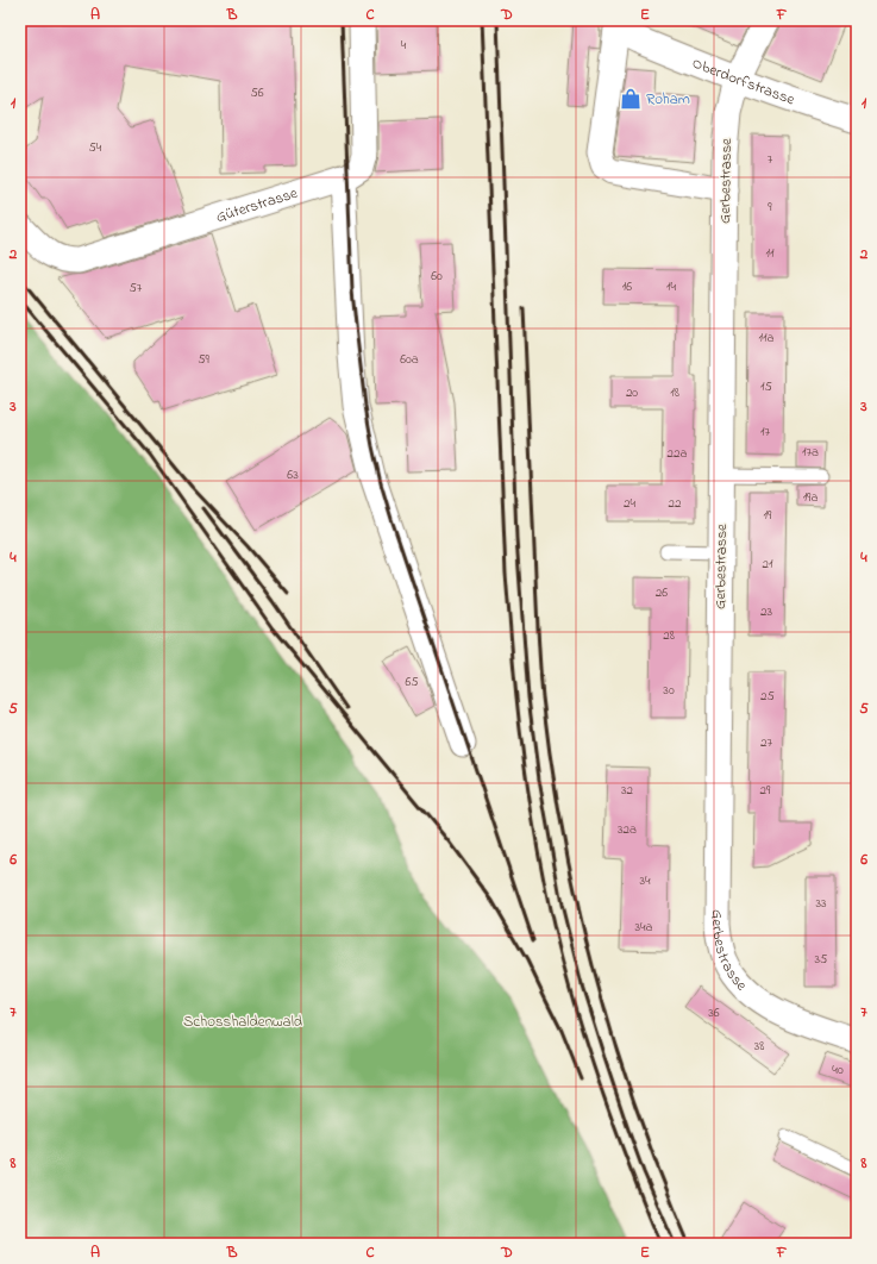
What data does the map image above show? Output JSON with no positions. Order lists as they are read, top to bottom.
{
  "streets": {
    "street": ["Oberdorfstrasse", "Gerbestrasse", "Güterstrasse"]
  },
  "crossings": [
    ["Oberdorfstrasse", "Gerbestrasse"]
  ],
  "parks": ["Schosshaldenwald"],
  "places": {
    "shop": ["Roham"]
  },
  "house_numbers": [
    "4",
    "56",
    "54",
    "7",
    "9",
    "11",
    "60",
    "16",
    "14",
    "57",
    "11a",
    "59",
    "60a",
    "15",
    "20",
    "18",
    "17",
    "17a",
    "22a",
    "63",
    "19a",
    "24",
    "22",
    "19",
    "21",
    "26",
    "23",
    "28",
    "65",
    "30",
    "25",
    "27",
    "32",
    "29",
    "32a",
    "34",
    "33",
    "34a",
    "35",
    "36",
    "38",
    "40"
  ],
  "grid": {
    "columns": [
      "A",
      "B",
      "C",
      "D",
      "E",
      "F"
    ],
    "rows": [
      "1",
      "2",
      "3",
      "4",
      "5",
      "6",
      "7",
      "8"
    ]
  }
}
